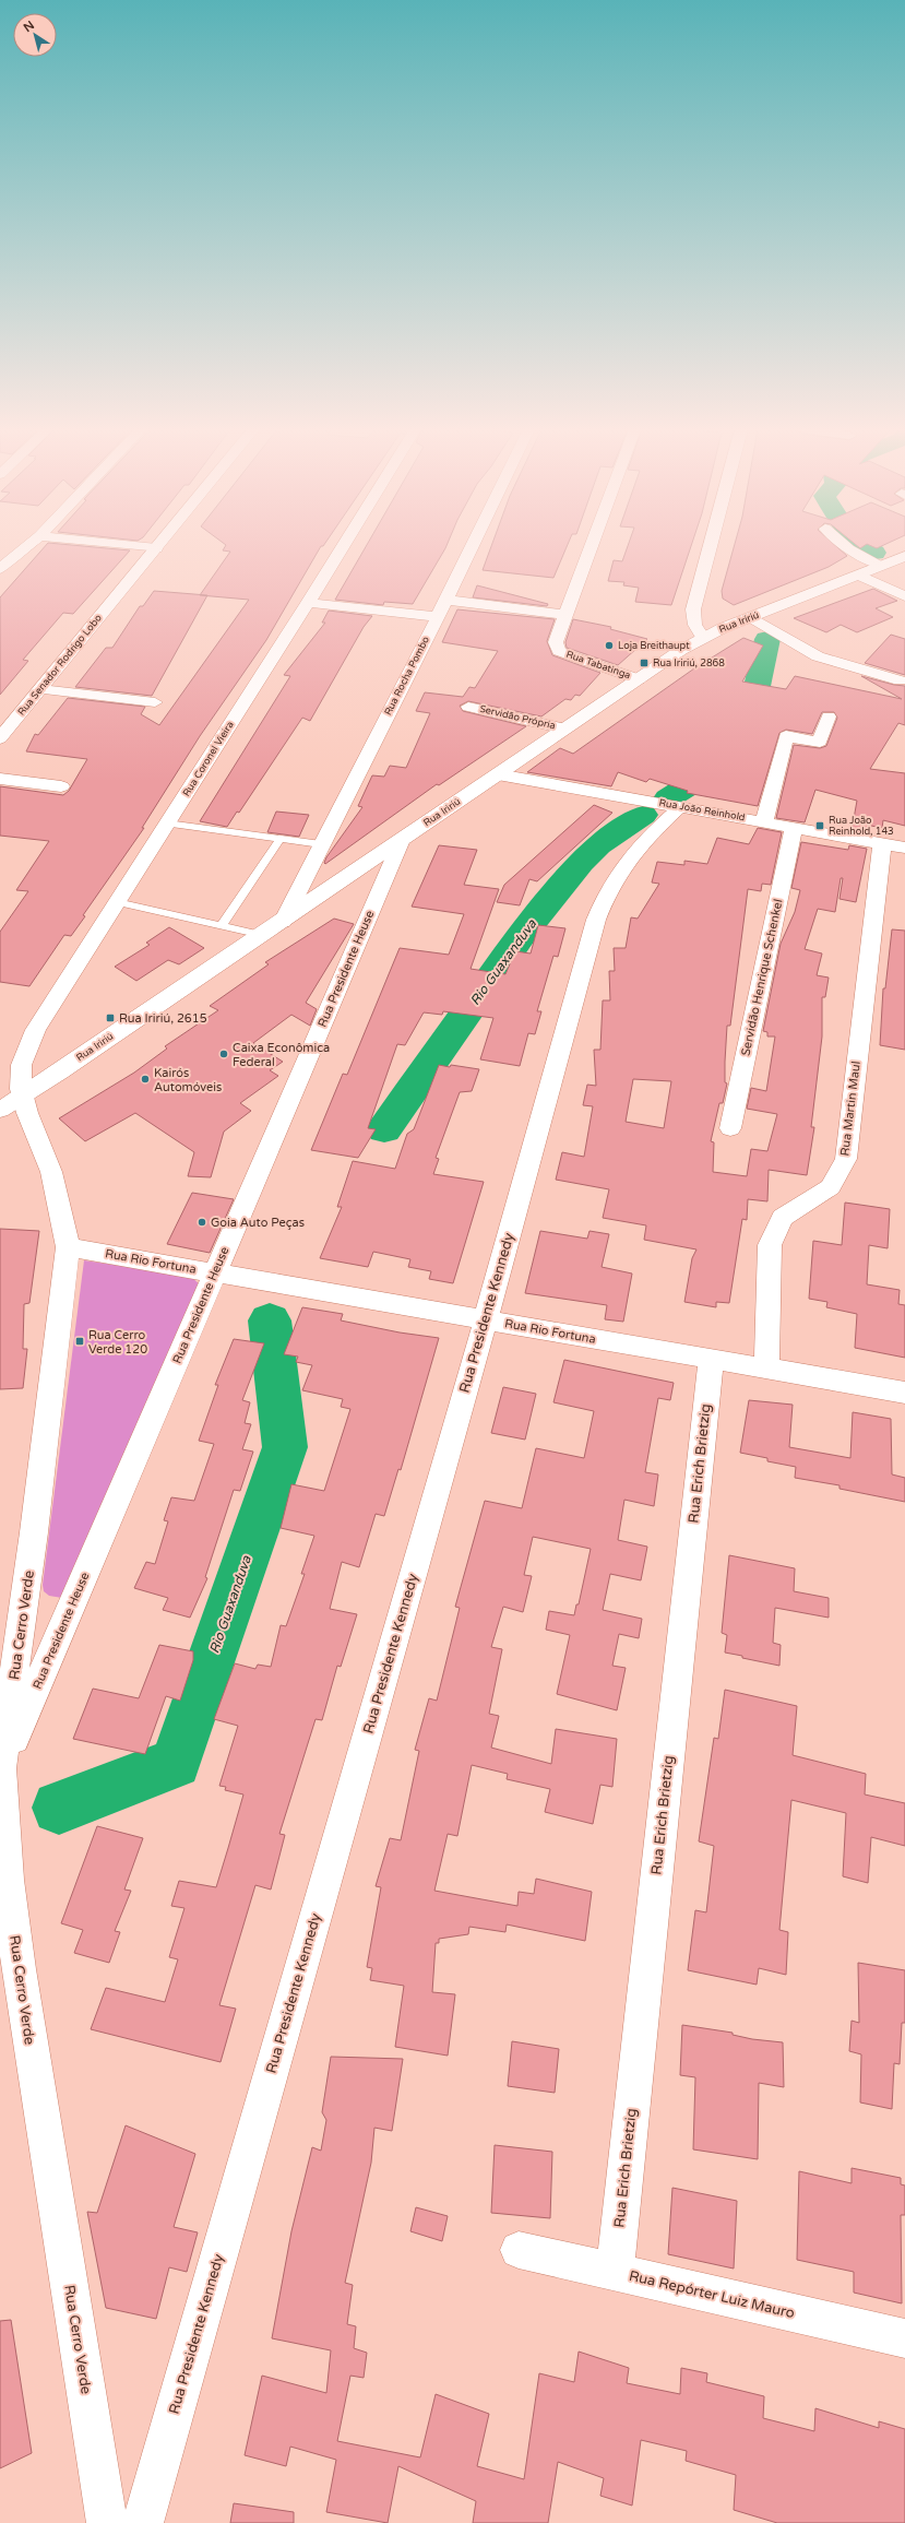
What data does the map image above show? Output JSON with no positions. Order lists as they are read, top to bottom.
{
  "streets": {
    "street": [
      "Rua Iririú",
      "Rua Senador Rodrigo Lobo",
      "Rua Tabatinga",
      "Rua Rocha Pombo",
      "Servidão Própria",
      "Rua Coronel Vieira",
      "Rua João Reinhold",
      "Rua Presidente Heuse",
      "Servidão Henrique Schenkel",
      "Rua Martin Maul",
      "Rua Rio Fortuna",
      "Rua Presidente Kennedy",
      "Rua Erich Brietzig",
      "Rua Cerro Verde",
      "Rua Repórter Luiz Mauro"
    ]
  },
  "crossings": [
    ["Rua Iririú", "Rua Tabatinga"],
    ["Rua Iririú", "Rua Rocha Pombo"],
    ["Rua Iririú", "Servidão Própria"],
    ["Rua Iririú", "Rua Coronel Vieira"],
    ["Rua Iririú", "Rua João Reinhold"],
    ["Rua Iririú", "Rua Presidente Heuse"],
    ["Rua Iririú", "Rua Cerro Verde"],
    ["Rua Coronel Vieira", "Rua Cerro Verde"],
    ["Rua João Reinhold", "Servidão Henrique Schenkel"],
    ["Rua João Reinhold", "Rua Martin Maul"],
    ["Rua João Reinhold", "Rua Presidente Kennedy"],
    ["Rua Presidente Heuse", "Rua Rio Fortuna"],
    ["Rua Presidente Heuse", "Rua Cerro Verde"],
    ["Rua Martin Maul", "Rua Rio Fortuna"],
    ["Rua Rio Fortuna", "Rua Presidente Kennedy"],
    ["Rua Rio Fortuna", "Rua Erich Brietzig"],
    ["Rua Rio Fortuna", "Rua Cerro Verde"],
    ["Rua Erich Brietzig", "Rua Repórter Luiz Mauro"]
  ],
  "water": ["Rio Guaxanduva"],
  "places": {
    "other": [
      "Loja Breithaupt",
      "Caixa Econômica Federal",
      "Kairós Automóveis",
      "Goia Auto Peças"
    ],
    "transit": [
      "Rua Iririú, 2868",
      "Rua João Reinhold, 143",
      "Rua Iririú, 2615",
      "Rua Cerro Verde 120"
    ]
  },
  "north": "top left"
}
